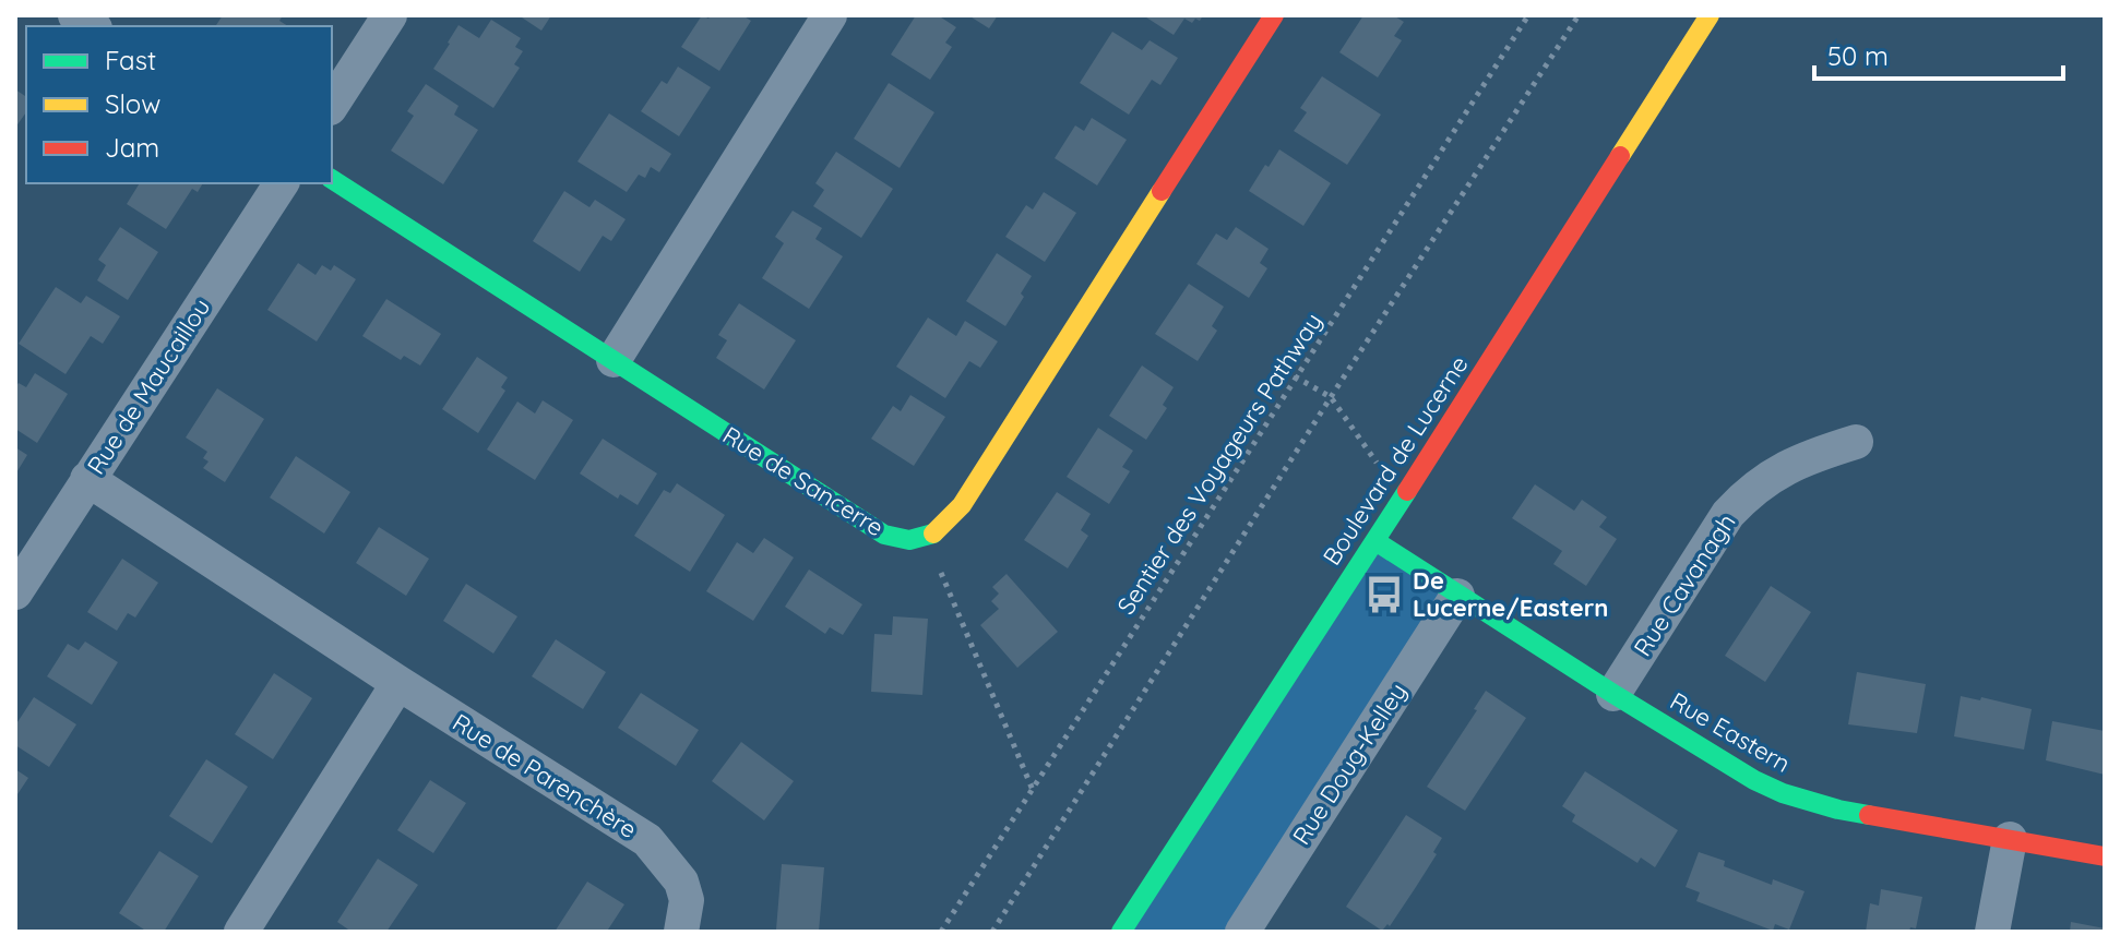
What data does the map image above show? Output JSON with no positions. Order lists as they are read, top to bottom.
{
  "streets": {
    "street": [
      "Rue de Maucaillou",
      "Boulevard de Lucerne",
      "Rue de Sancerre",
      "Rue Cavanagh",
      "Rue Eastern",
      "Rue Doug-Kelley",
      "Rue de Parenchère"
    ],
    "path": ["Sentier des Voyageurs Pathway"]
  },
  "crossings": [
    ["Rue de Maucaillou", "Rue de Parenchère"],
    ["Boulevard de Lucerne", "Rue Eastern"],
    ["Rue Cavanagh", "Rue Eastern"],
    ["Rue Eastern", "Rue Doug-Kelley"]
  ],
  "places": {
    "bus stop": ["De Lucerne/Eastern"]
  },
  "legend": ["Fast", "Slow", "Jam"],
  "scale_bar": "50 m"
}
